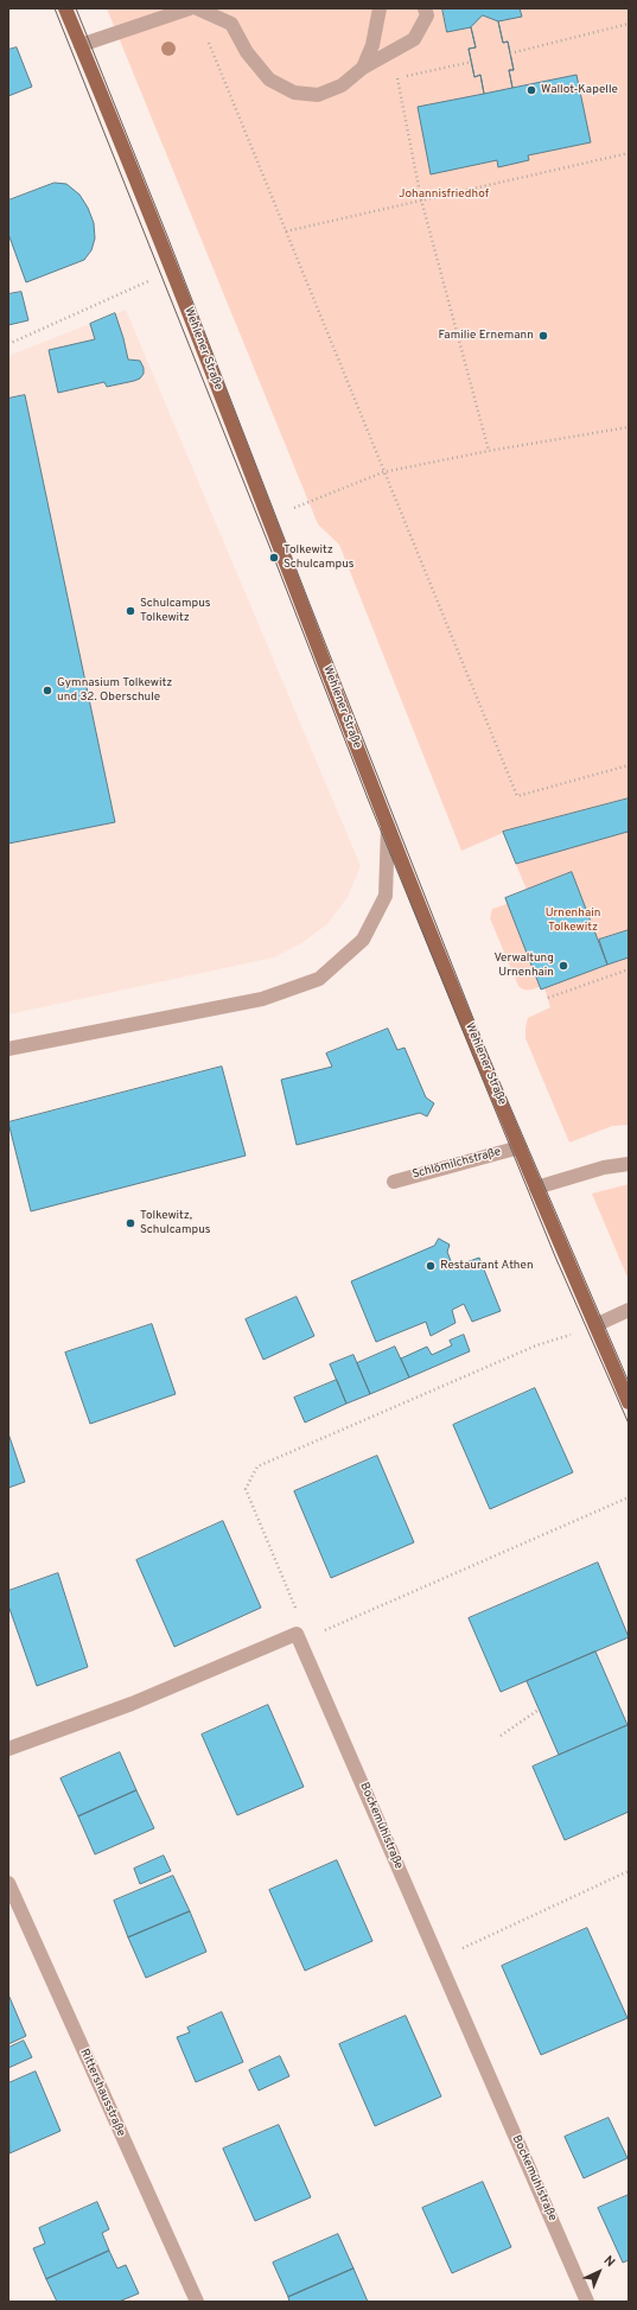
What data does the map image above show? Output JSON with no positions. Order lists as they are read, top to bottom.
{
  "streets": {
    "main road": ["Wehlener Straße"],
    "street": ["Schlömilchstraße", "Bockemühlstraße", "Rittershausstraße"]
  },
  "crossings": [
    ["Wehlener Straße", "Schlömilchstraße"]
  ],
  "parks": ["Johannisfriedhof", "Urnenhain Tolkewitz"],
  "places": [
    "Wallot-Kapelle",
    "Familie Ernemann",
    "Tolkewitz Schulcampus",
    "Schulcampus Tolkewitz",
    "Gymnasium Tolkewitz und 32. Oberschule",
    "Verwaltung Urnenhain",
    "Tolkewitz, Schulcampus",
    "Restaurant Athen"
  ],
  "north": "top right"
}
